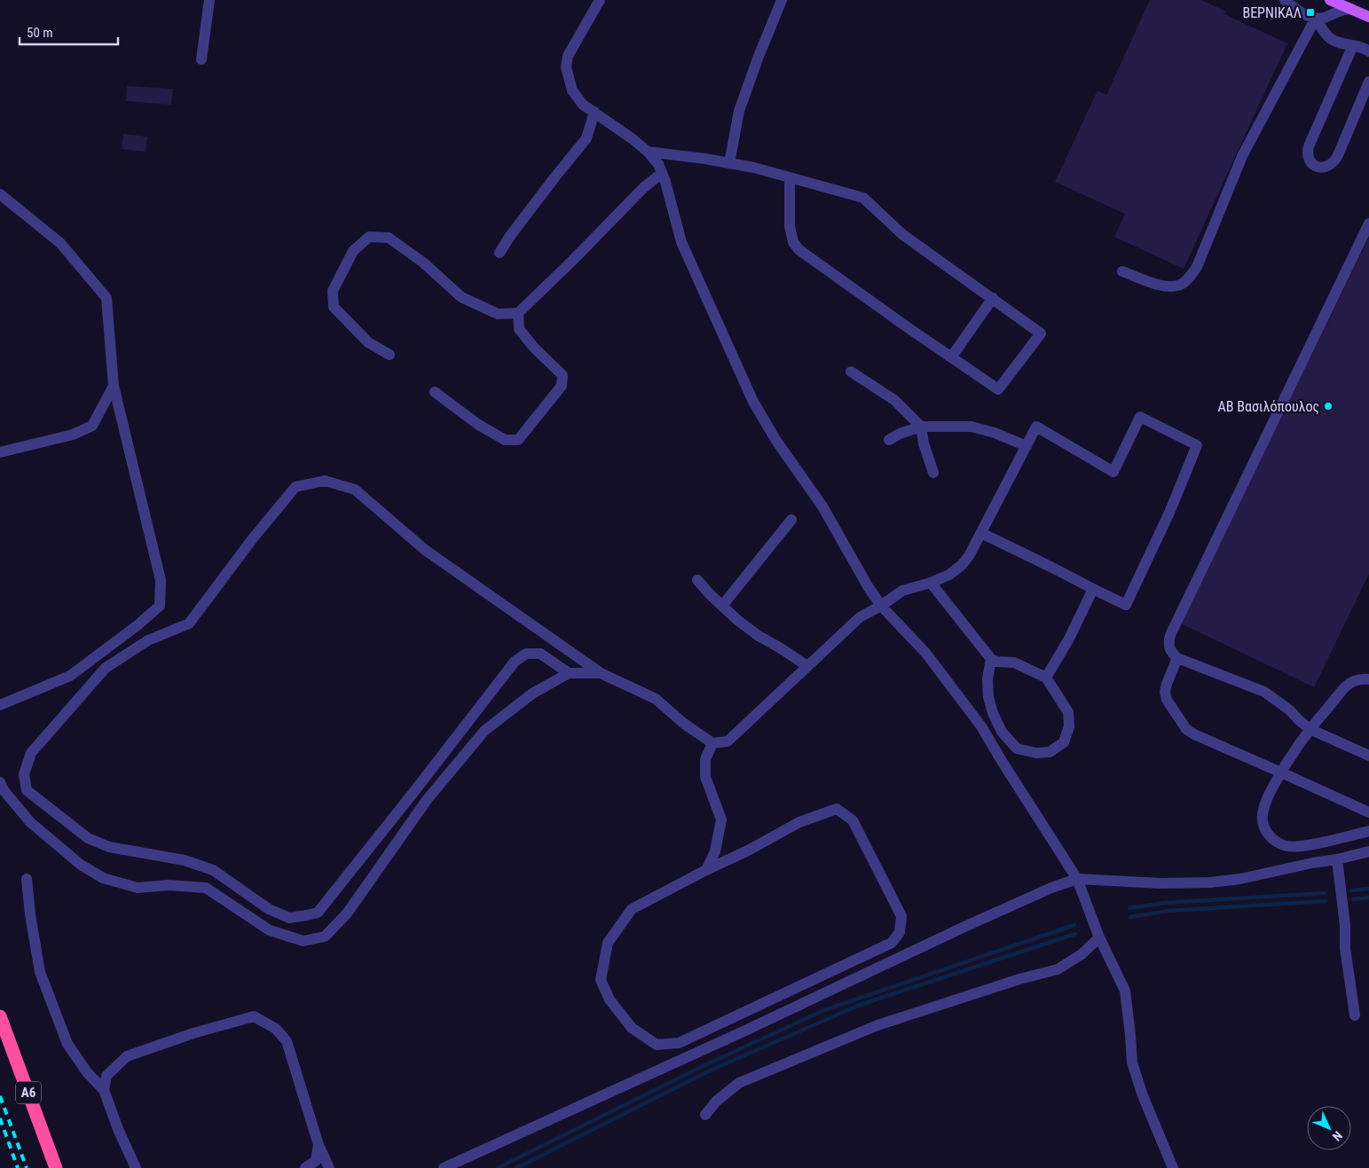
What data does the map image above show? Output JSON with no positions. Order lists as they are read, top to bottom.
{
  "streets": {
    "highway": ["Α6"]
  },
  "places": {
    "transit": ["ΒΕΡΝΙΚΑΛ"],
    "other": ["ΑΒ Βασιλόπουλος"]
  },
  "scale_bar": "50 m",
  "north": "bottom right"
}
